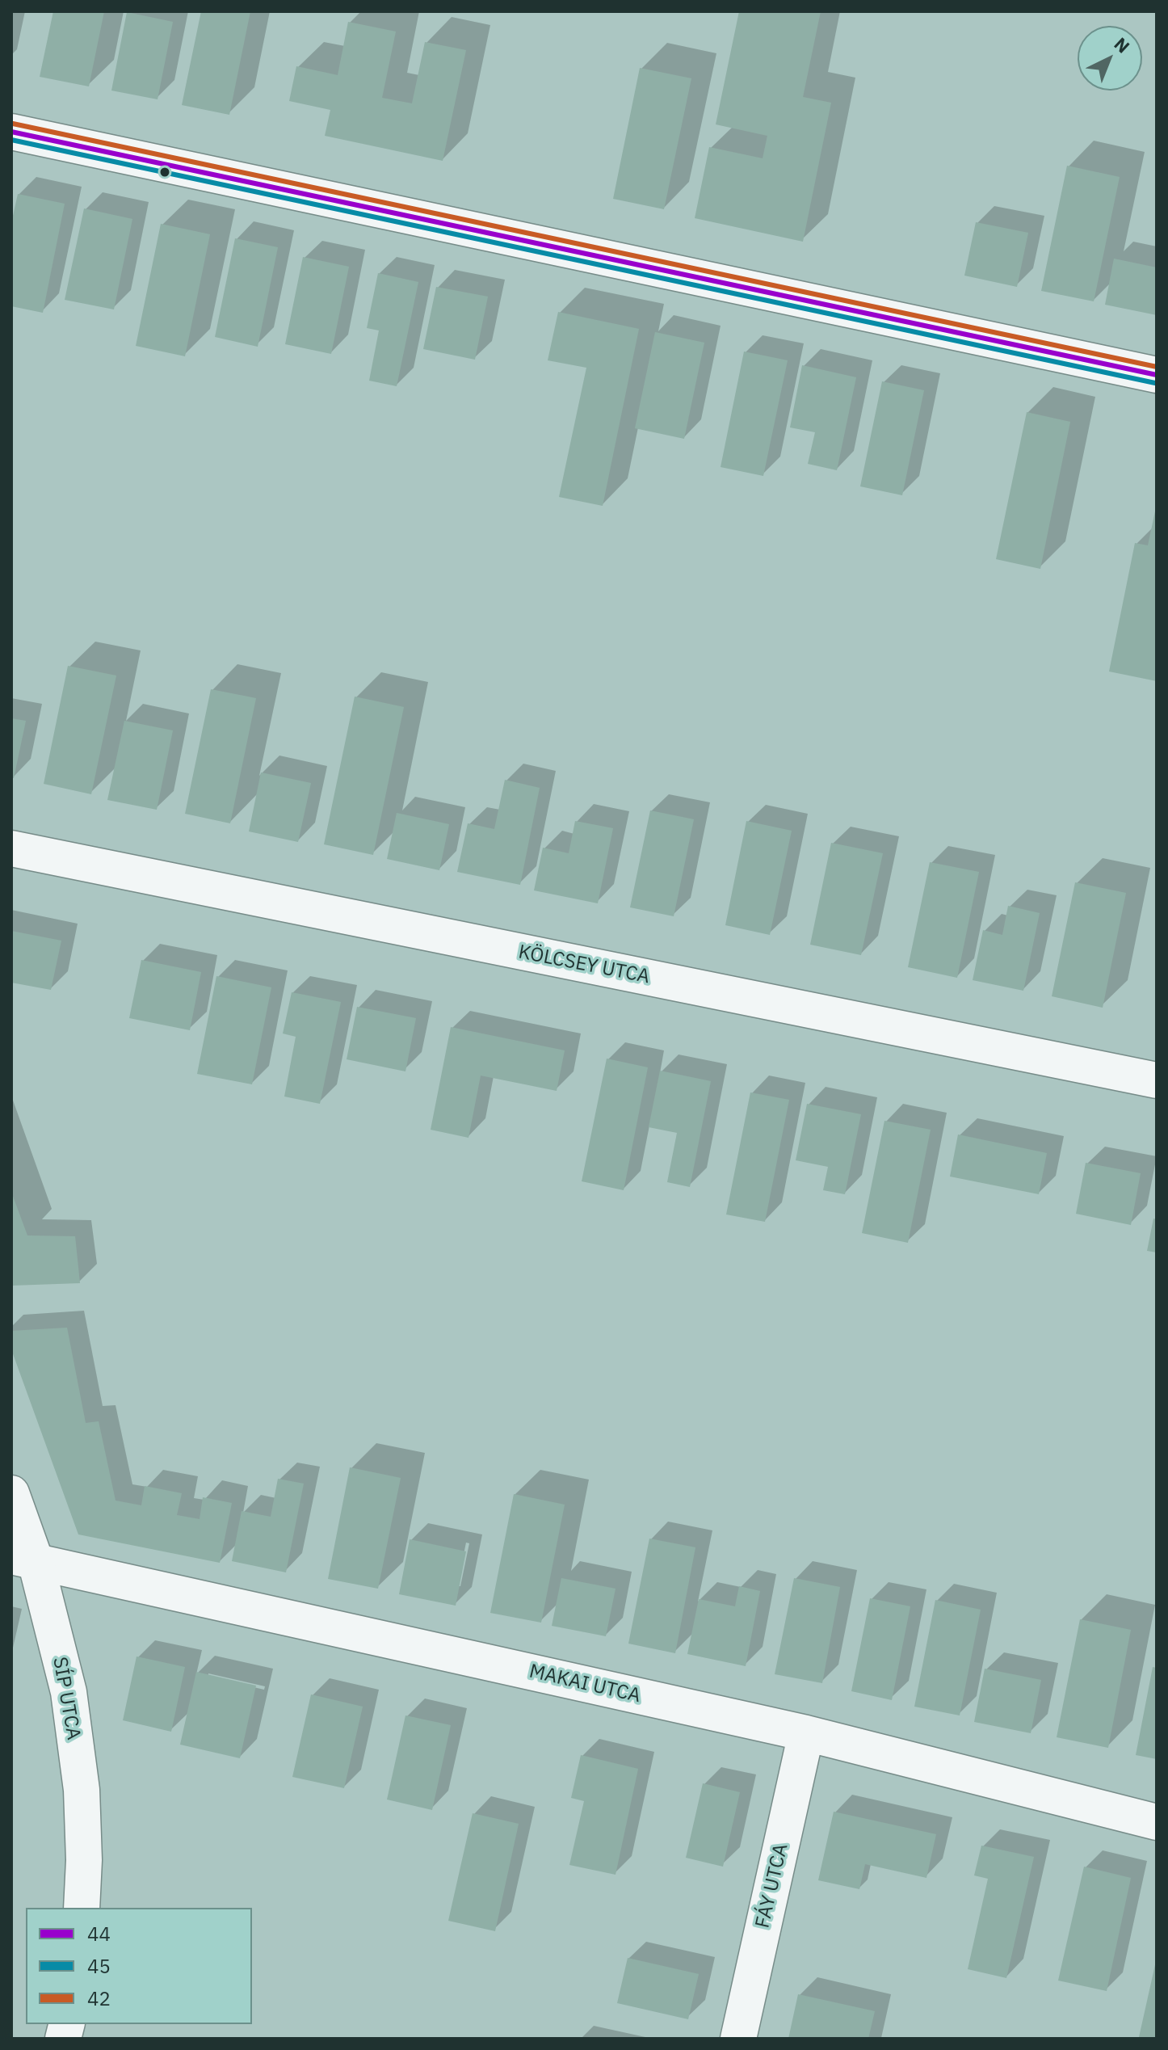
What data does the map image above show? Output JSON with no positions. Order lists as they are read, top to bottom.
{
  "streets": {
    "street": [
      "KÖLCSEY UTCA",
      "MAKAI UTCA",
      "SÍP UTCA",
      "FÁY UTCA"
    ]
  },
  "crossings": [
    ["MAKAI UTCA", "SÍP UTCA"],
    ["MAKAI UTCA", "FÁY UTCA"]
  ],
  "lines": ["transit line 42", "transit line 44", "transit line 45"],
  "legend": ["44", "45", "42"],
  "north": "top right"
}
